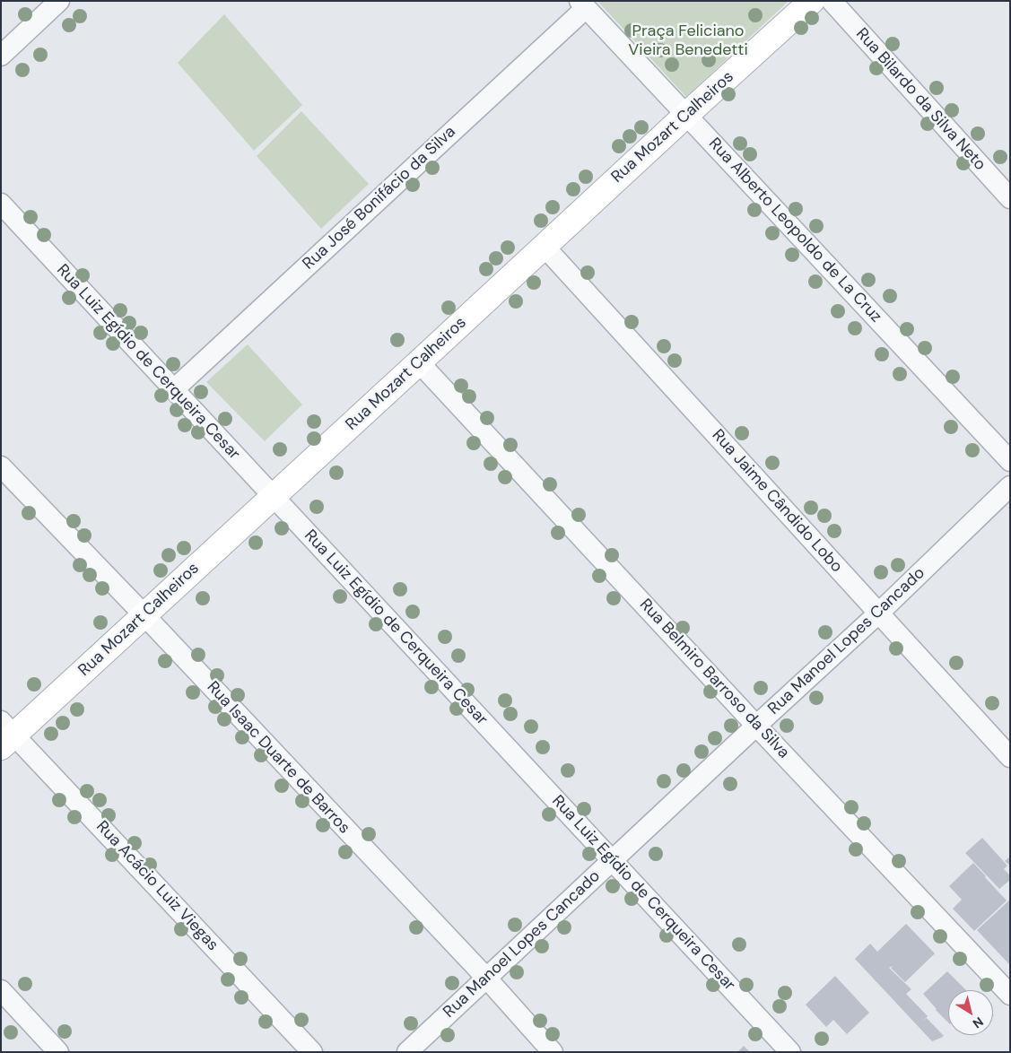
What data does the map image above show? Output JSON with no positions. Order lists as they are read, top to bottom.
{
  "streets": {
    "street": [
      "Rua Bilardo da Silva Neto",
      "Rua Mozart Calheiros",
      "Rua José Bonifácio da Silva",
      "Rua Alberto Leopoldo de La Cruz",
      "Rua Luiz Egídio de Cerqueira Cesar",
      "Rua Jaime Cândido Lobo",
      "Rua Manoel Lopes Cancado",
      "Rua Belmiro Barroso da Silva",
      "Rua Isaac Duarte de Barros",
      "Rua Acácio Luiz Viegas"
    ]
  },
  "crossings": [
    ["Rua Mozart Calheiros", "Rua Alberto Leopoldo de La Cruz"],
    ["Rua Mozart Calheiros", "Rua Luiz Egídio de Cerqueira Cesar"],
    ["Rua Mozart Calheiros", "Rua Jaime Cândido Lobo"],
    ["Rua Mozart Calheiros", "Rua Belmiro Barroso da Silva"],
    ["Rua Mozart Calheiros", "Rua Isaac Duarte de Barros"],
    ["Rua Mozart Calheiros", "Rua Acácio Luiz Viegas"],
    ["Rua José Bonifácio da Silva", "Rua Alberto Leopoldo de La Cruz"],
    ["Rua José Bonifácio da Silva", "Rua Luiz Egídio de Cerqueira Cesar"],
    ["Rua Luiz Egídio de Cerqueira Cesar", "Rua Manoel Lopes Cancado"],
    ["Rua Jaime Cândido Lobo", "Rua Manoel Lopes Cancado"],
    ["Rua Manoel Lopes Cancado", "Rua Belmiro Barroso da Silva"],
    ["Rua Manoel Lopes Cancado", "Rua Isaac Duarte de Barros"]
  ],
  "parks": ["Praça Feliciano Vieira Benedetti"],
  "north": "bottom right"
}
